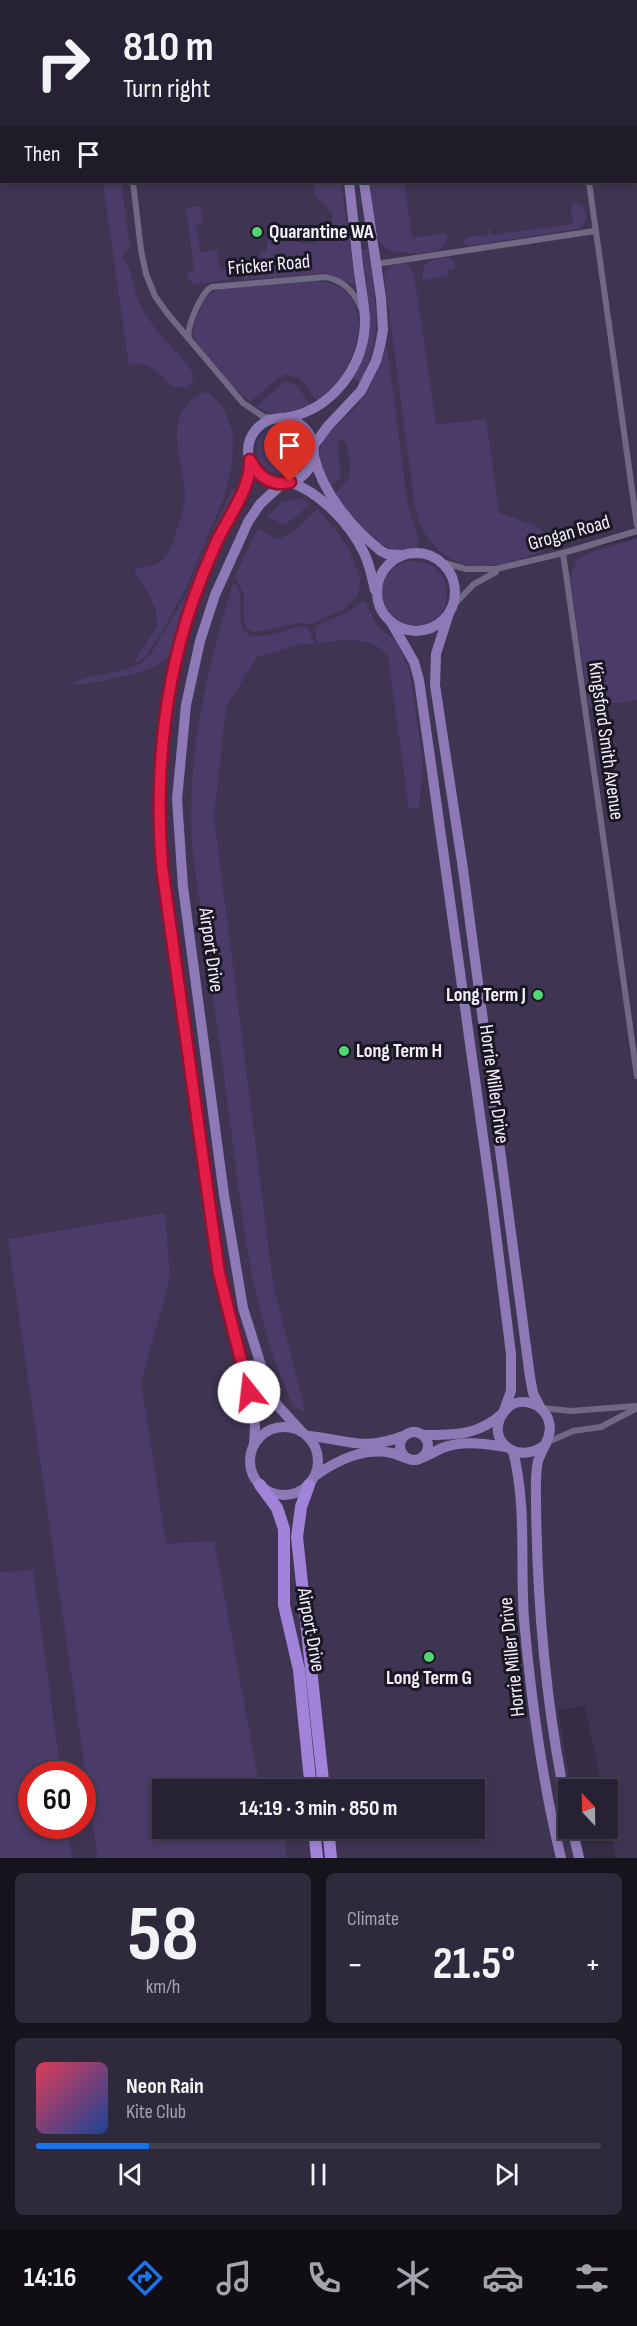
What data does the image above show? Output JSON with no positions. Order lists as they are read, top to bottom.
{
  "streets": {
    "highway": ["Airport Drive"],
    "main road": ["Horrie Miller Drive"],
    "street": ["Fricker Road", "Grogan Road", "Kingsford Smith Avenue"]
  },
  "crossings": [
    ["Grogan Road", "Kingsford Smith Avenue"],
    ["Grogan Road", "Horrie Miller Drive"]
  ],
  "places": [
    "Quarantine WA",
    "Long Term J",
    "Long Term H",
    "Long Term G"
  ],
  "north": "top",
  "page": {
    "turn": ["810 m", "Turn right"],
    "then": "Then",
    "limit": "60",
    "trip": "14:19 · 3 min · 850 m",
    "tile": [
      ["58", "km/h"],
      "Climate"
    ],
    "heat": ["−", "21.5°", "+"],
    "song": ["Neon Rain", "Kite Club"],
    "tabs": "14:16"
  }
}
